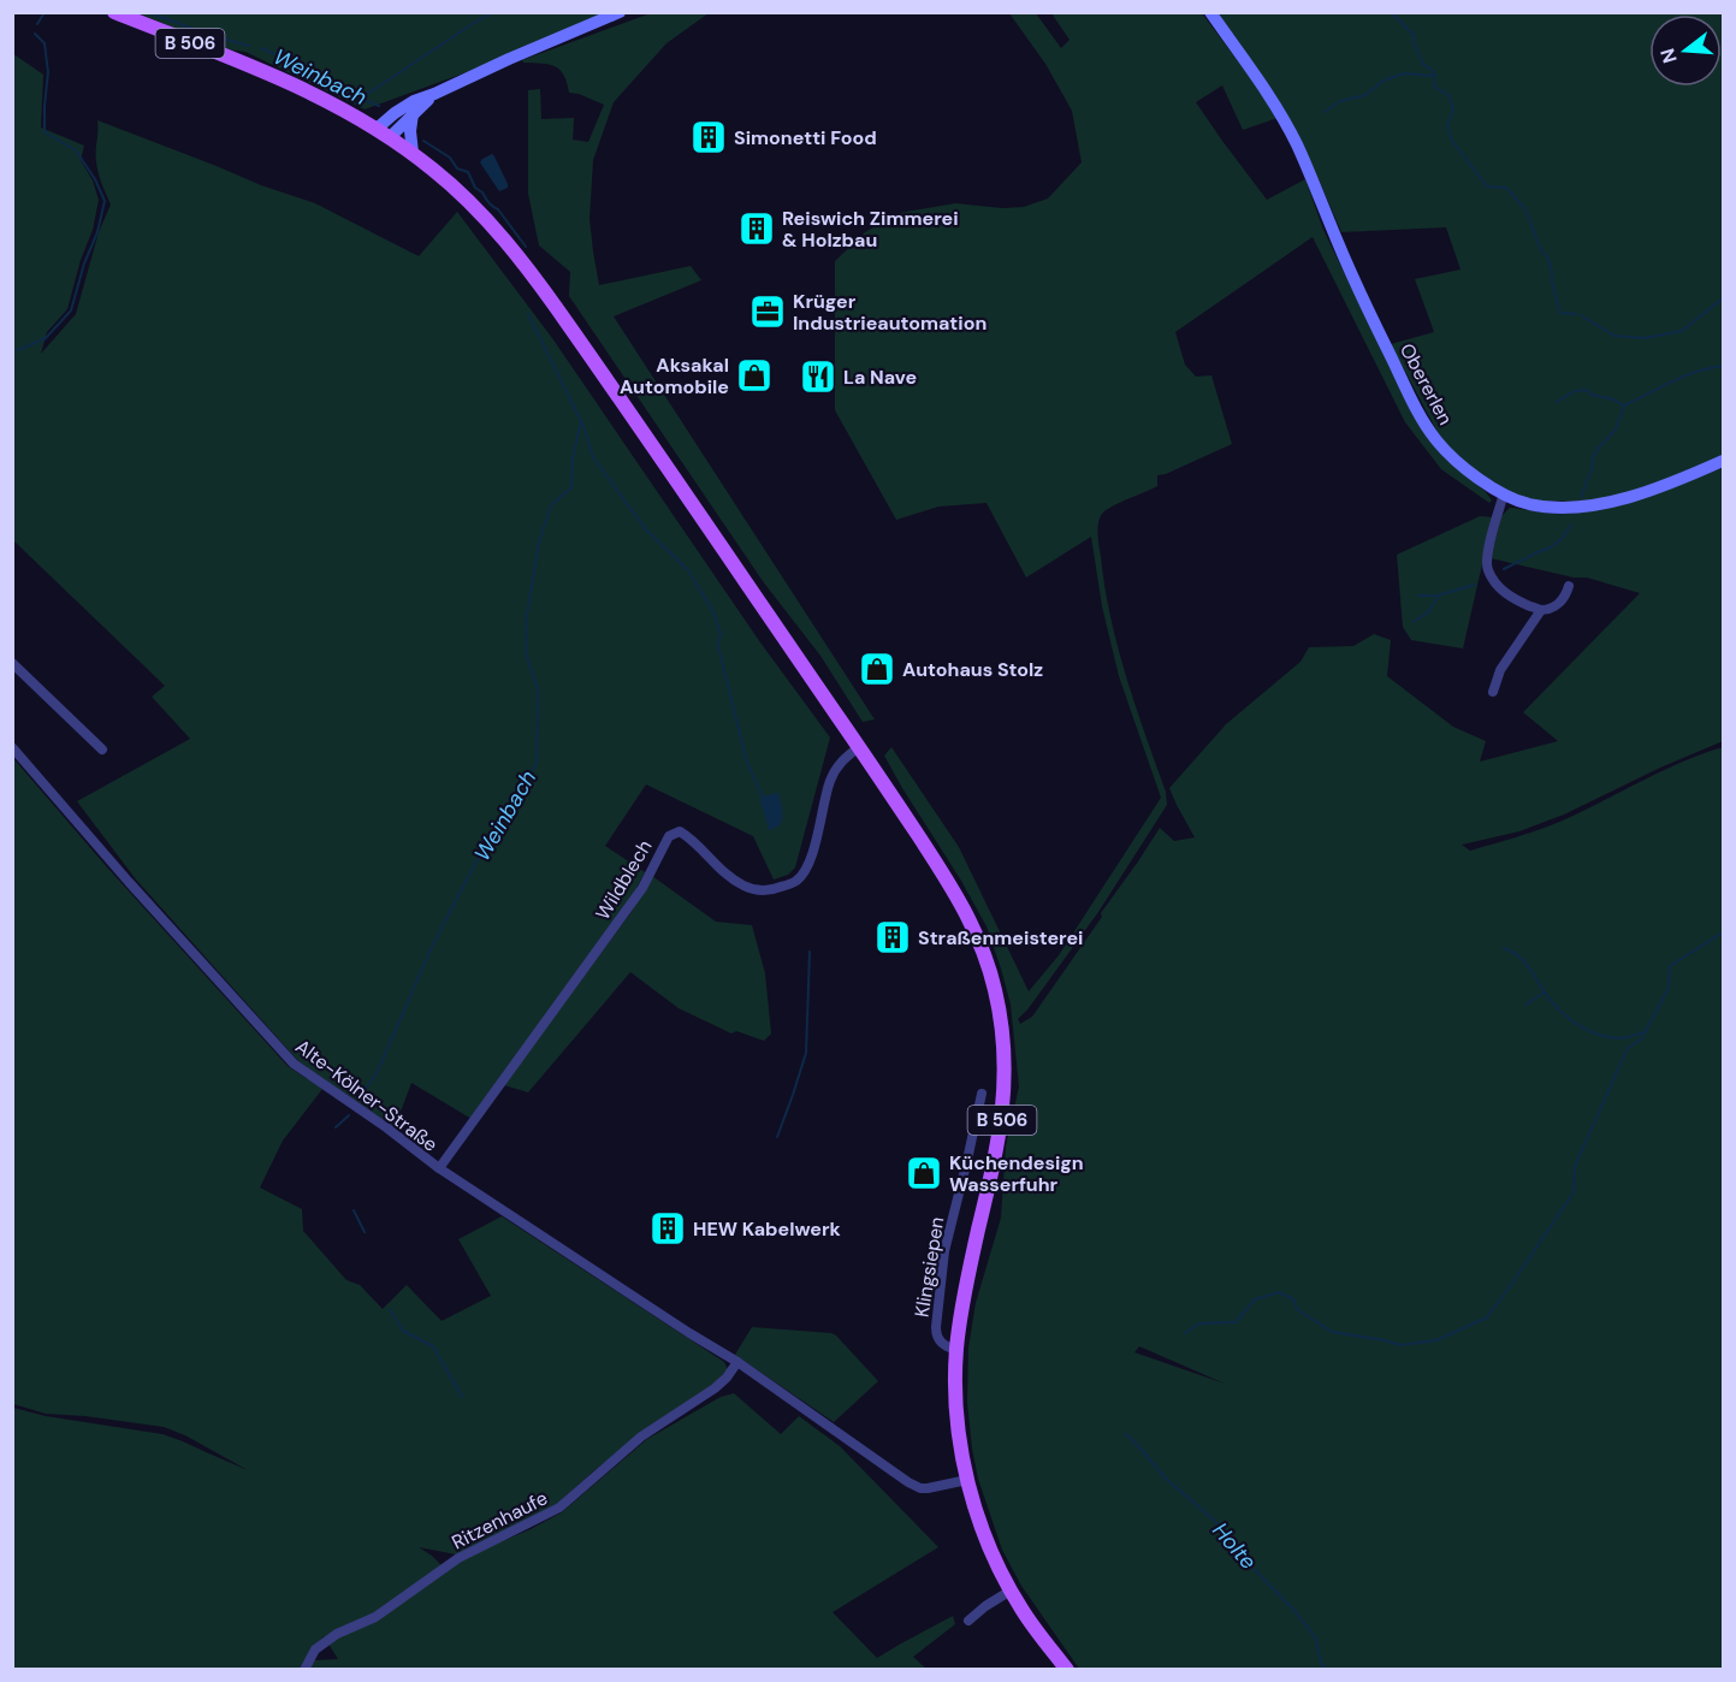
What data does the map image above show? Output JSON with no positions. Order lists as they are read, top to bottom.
{
  "streets": {
    "main road": ["B 506", "Obererlen"],
    "street": [
      "Wildblech",
      "Alte-Kölner-Straße",
      "Klingsiepen",
      "Ritzenhaufe"
    ]
  },
  "crossings": [
    ["B 506", "Wildblech"],
    ["B 506", "Klingsiepen"],
    ["Wildblech", "Alte-Kölner-Straße"],
    ["Alte-Kölner-Straße", "Ritzenhaufe"]
  ],
  "water": ["Weinbach", "Holte"],
  "places": {
    "building": [
      "Simonetti Food",
      "Reiswich Zimmerei & Holzbau",
      "Straßenmeisterei",
      "HEW Kabelwerk"
    ],
    "office": ["Krüger Industrieautomation"],
    "shop": ["Aksakal Automobile", "Autohaus Stolz", "Küchendesign Wasserfuhr"],
    "restaurant": ["La Nave"]
  },
  "north": "left"
}
